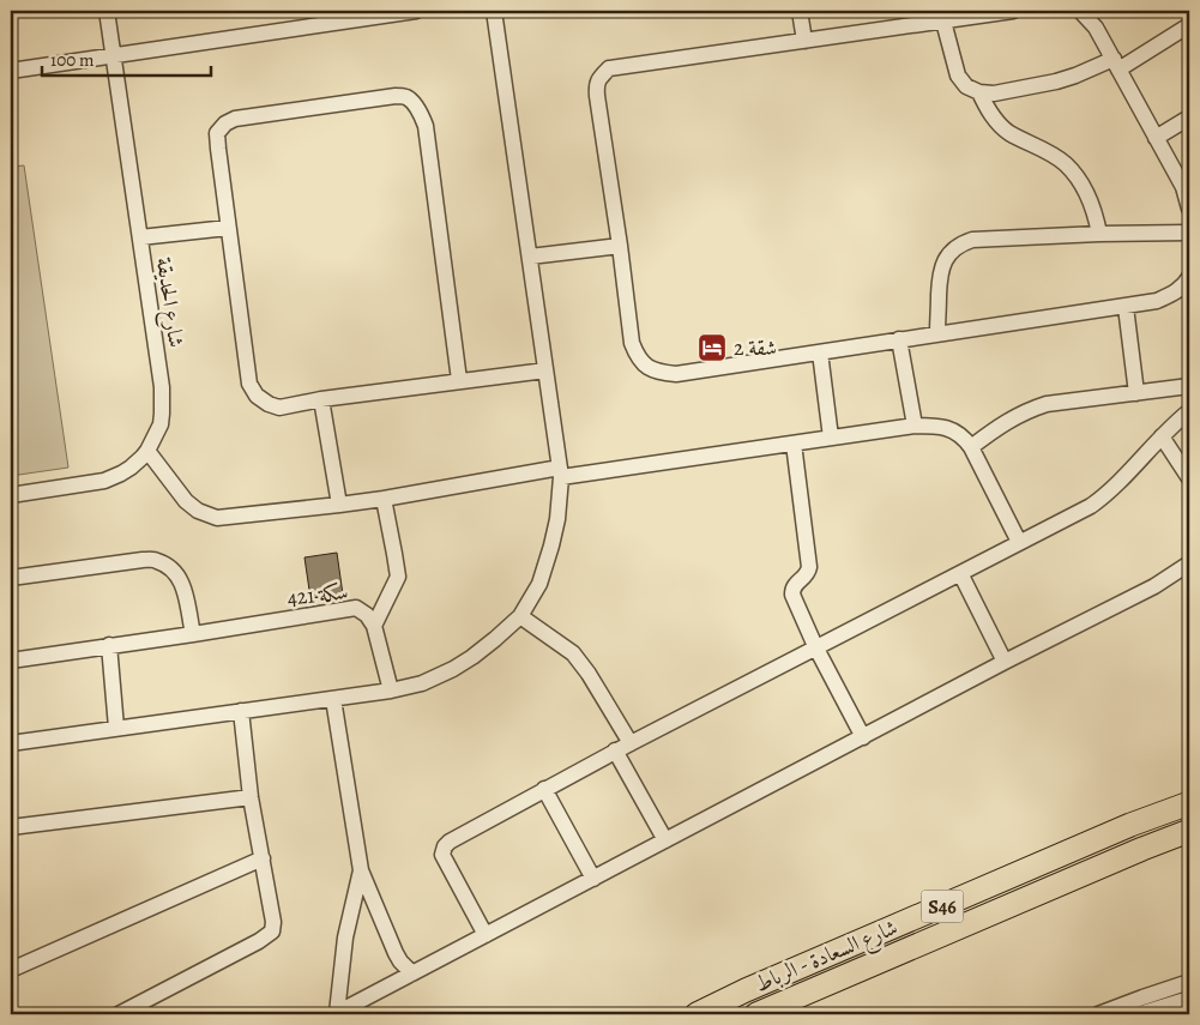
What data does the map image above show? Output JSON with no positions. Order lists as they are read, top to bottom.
{
  "streets": {
    "highway": ["S46", "شارع السعادة - الرباط"],
    "street": ["شارع الحديقة", "سكة 421"]
  },
  "places": {
    "hotel": ["شقة 2"]
  },
  "scale_bar": "100 m"
}
